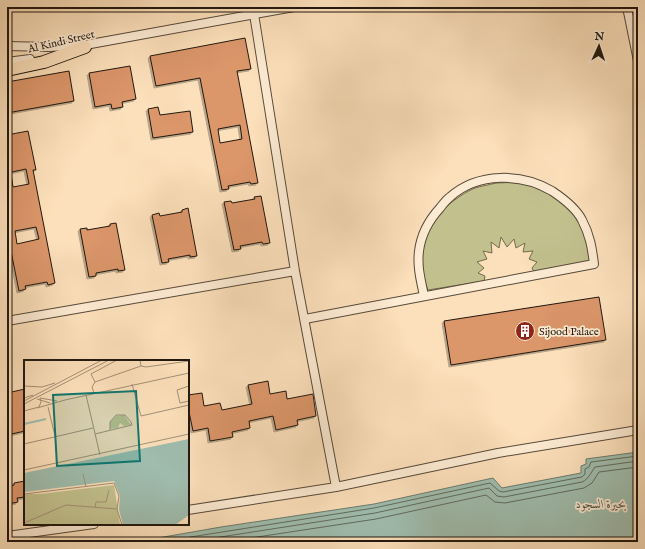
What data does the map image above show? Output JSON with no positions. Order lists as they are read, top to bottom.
{
  "streets": {
    "street": ["Al Kindi Street"]
  },
  "water": ["بحيرة السجود"],
  "places": {
    "building": ["Sijood Palace"]
  },
  "north": "top"
}
